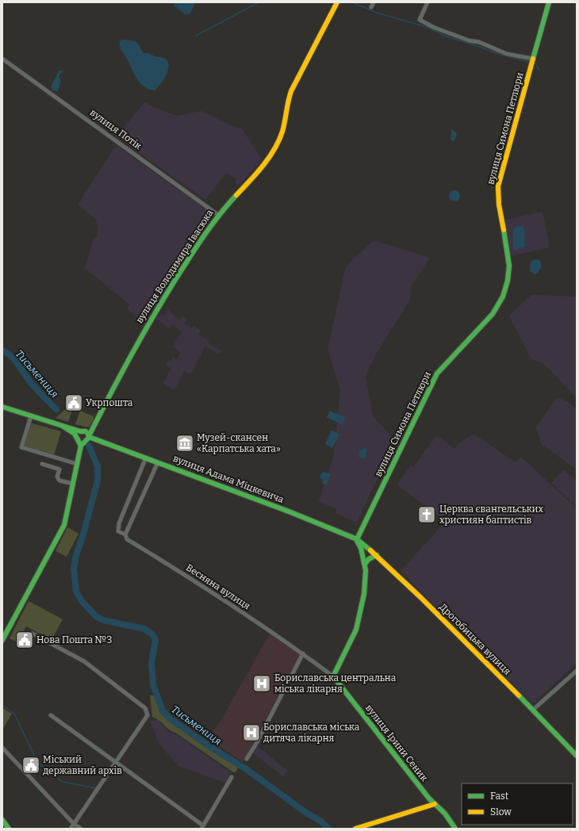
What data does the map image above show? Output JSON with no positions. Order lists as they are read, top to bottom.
{
  "streets": {
    "main road": [
      "вулиця Симона Петлюри",
      "вулиця Володимира Івасюка",
      "вулиця Адама Міцкевича",
      "Дрогобицька вулиця",
      "вулиця Ірини Сеник"
    ],
    "street": ["вулиця Потік", "Весняна вулиця"]
  },
  "crossings": [
    ["вулиця Симона Петлюри", "вулиця Адама Міцкевича"],
    ["вулиця Симона Петлюри", "Дрогобицька вулиця"],
    ["вулиця Потік", "вулиця Володимира Івасюка"],
    ["вулиця Володимира Івасюка", "вулиця Адама Міцкевича"],
    ["вулиця Адама Міцкевича", "Весняна вулиця"],
    ["вулиця Адама Міцкевича", "Дрогобицька вулиця"],
    ["Весняна вулиця", "вулиця Ірини Сеник"]
  ],
  "water": ["Тисьмениця"],
  "places": {
    "public building": ["Укрпошта", "Нова Пошта №3", "Міський державний архів"],
    "museum": ["Музей-скансен «Карпатська хата»"],
    "church": ["Церква євангельських християн баптистів"],
    "hospital": ["Бориславська центральна міська лікарня", "Бориславська міська дитяча лікарня"]
  },
  "legend": ["Fast", "Slow"]
}
